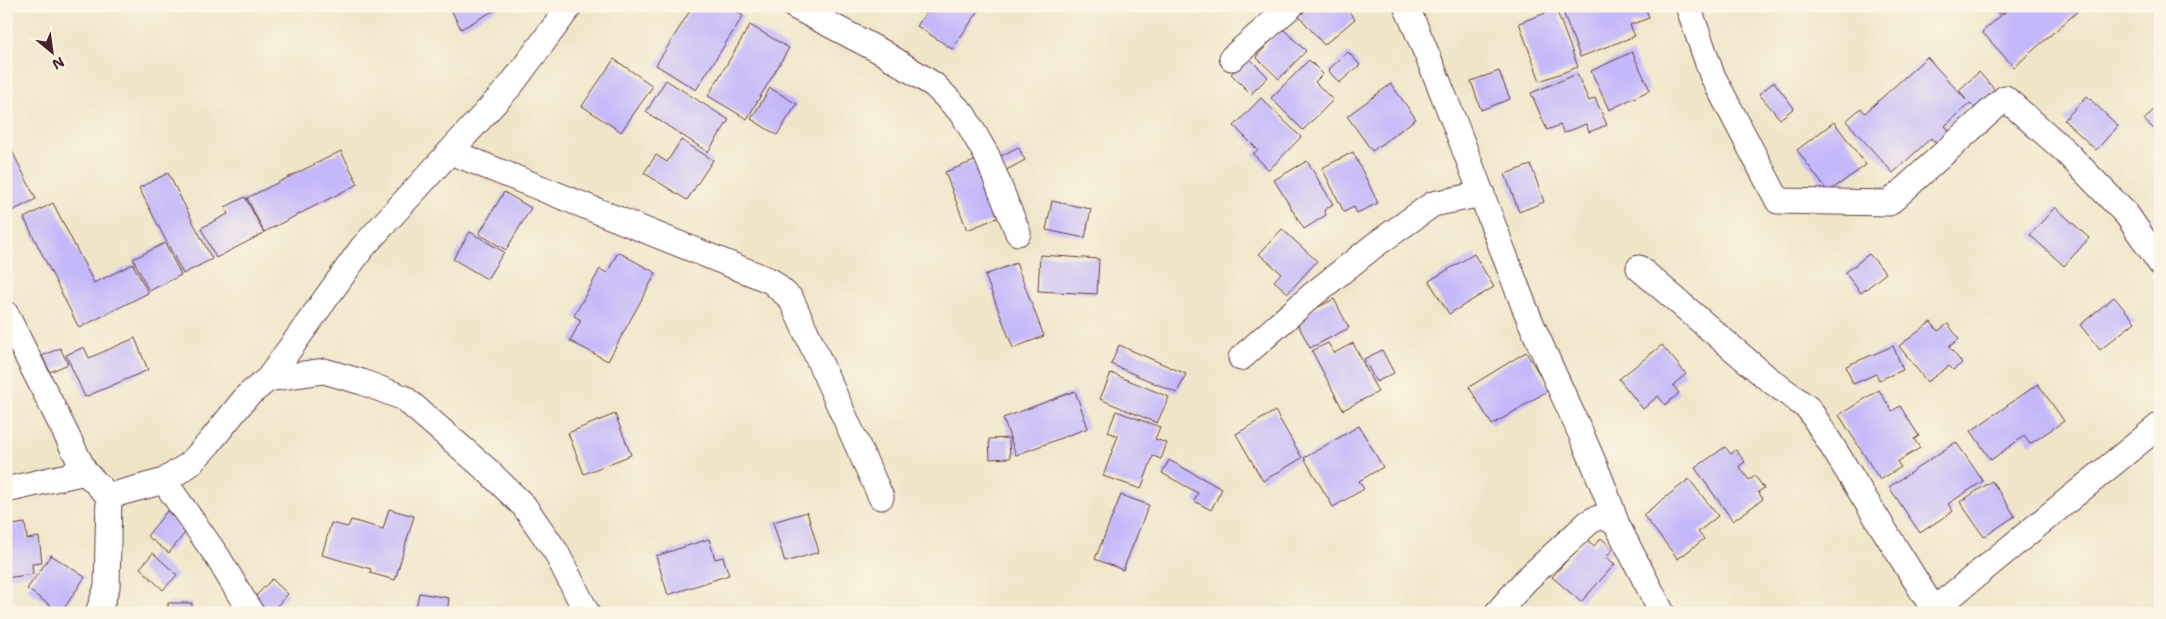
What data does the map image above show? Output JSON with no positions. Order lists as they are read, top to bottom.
{
  "north": "bottom right"
}
